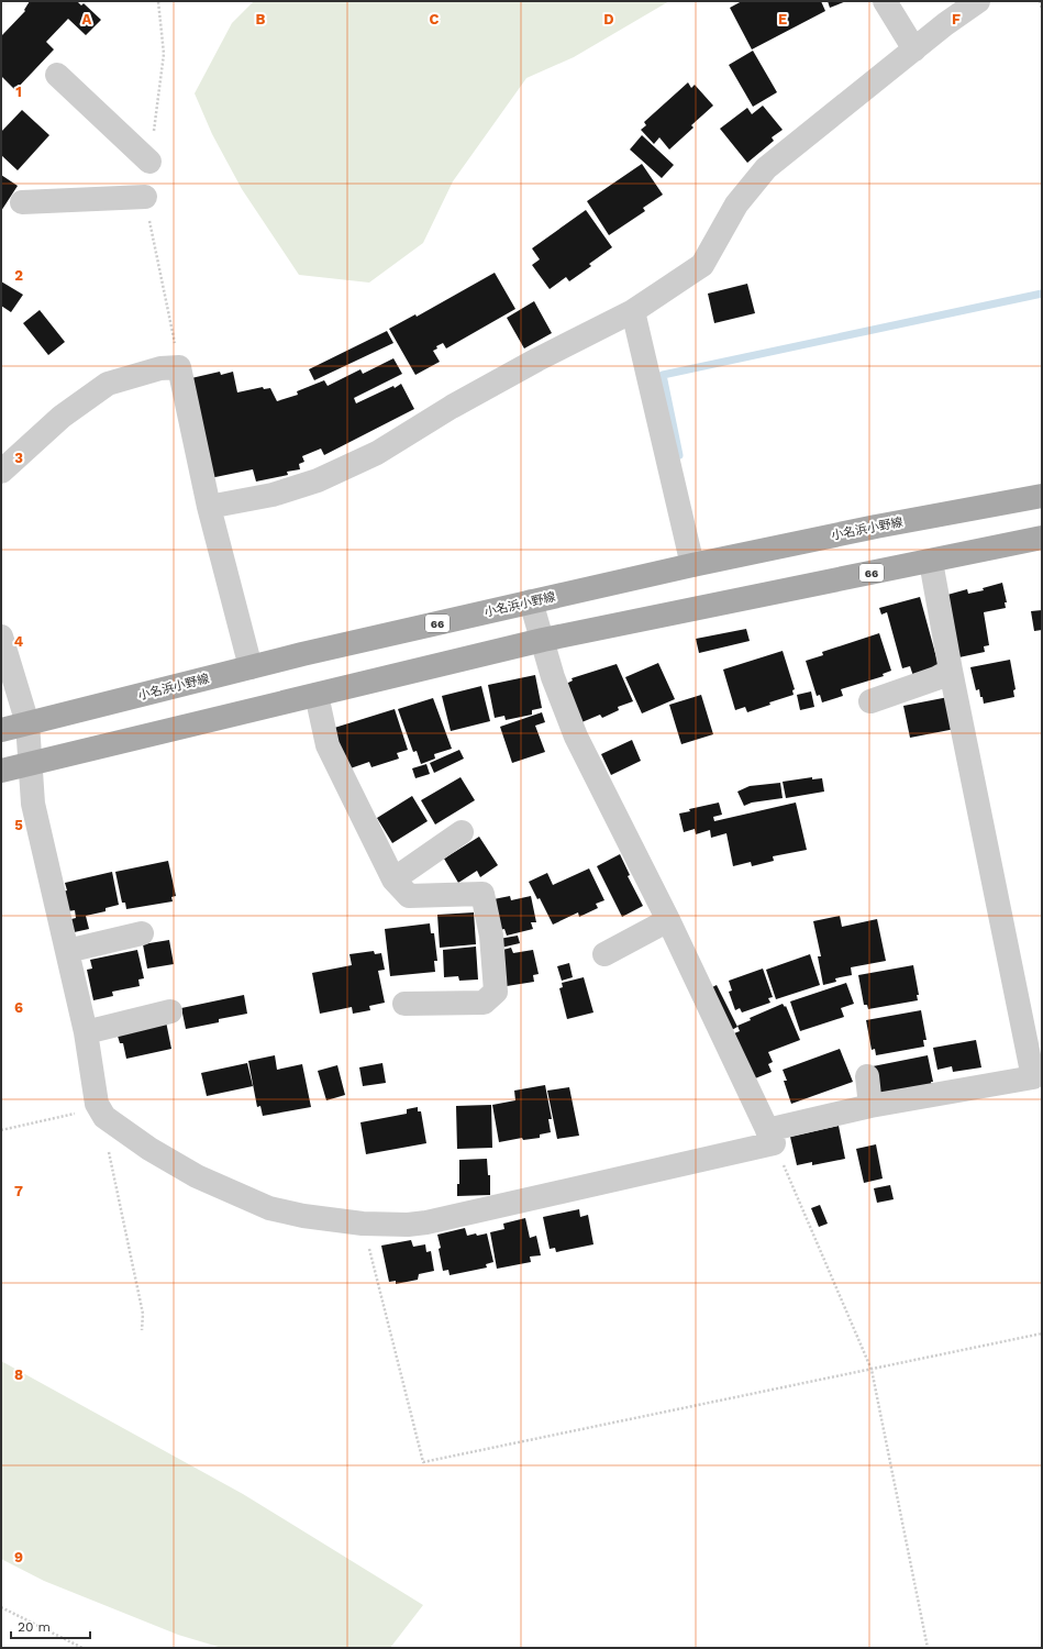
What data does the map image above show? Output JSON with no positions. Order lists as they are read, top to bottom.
{
  "streets": {
    "main road": ["小名浜小野線", "66"]
  },
  "scale_bar": "20 m",
  "grid": {
    "columns": [
      "A",
      "B",
      "C",
      "D",
      "E",
      "F"
    ],
    "rows": [
      "1",
      "2",
      "3",
      "4",
      "5",
      "6",
      "7",
      "8",
      "9"
    ]
  }
}
